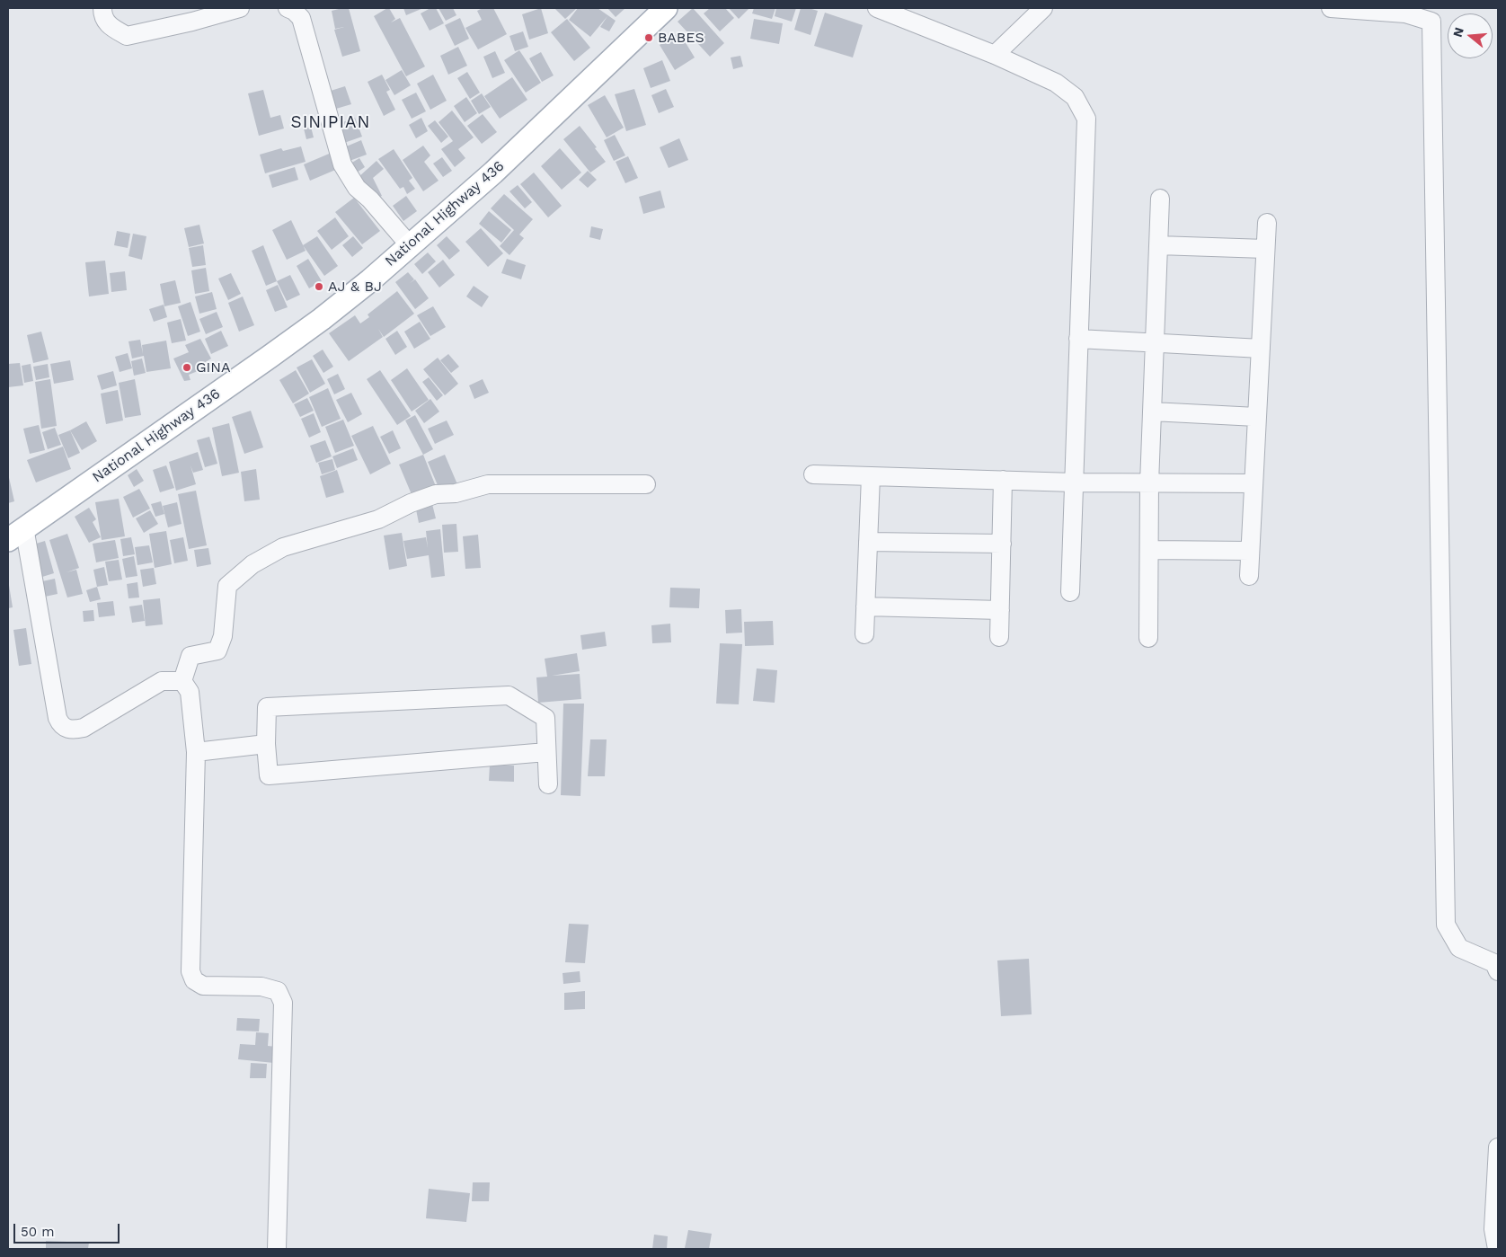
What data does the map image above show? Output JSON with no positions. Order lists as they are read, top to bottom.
{
  "streets": {
    "main road": ["National Highway 436"]
  },
  "districts": ["SINIPIAN"],
  "places": ["BABES", "AJ & BJ", "GINA"],
  "scale_bar": "50 m",
  "north": "left"
}
